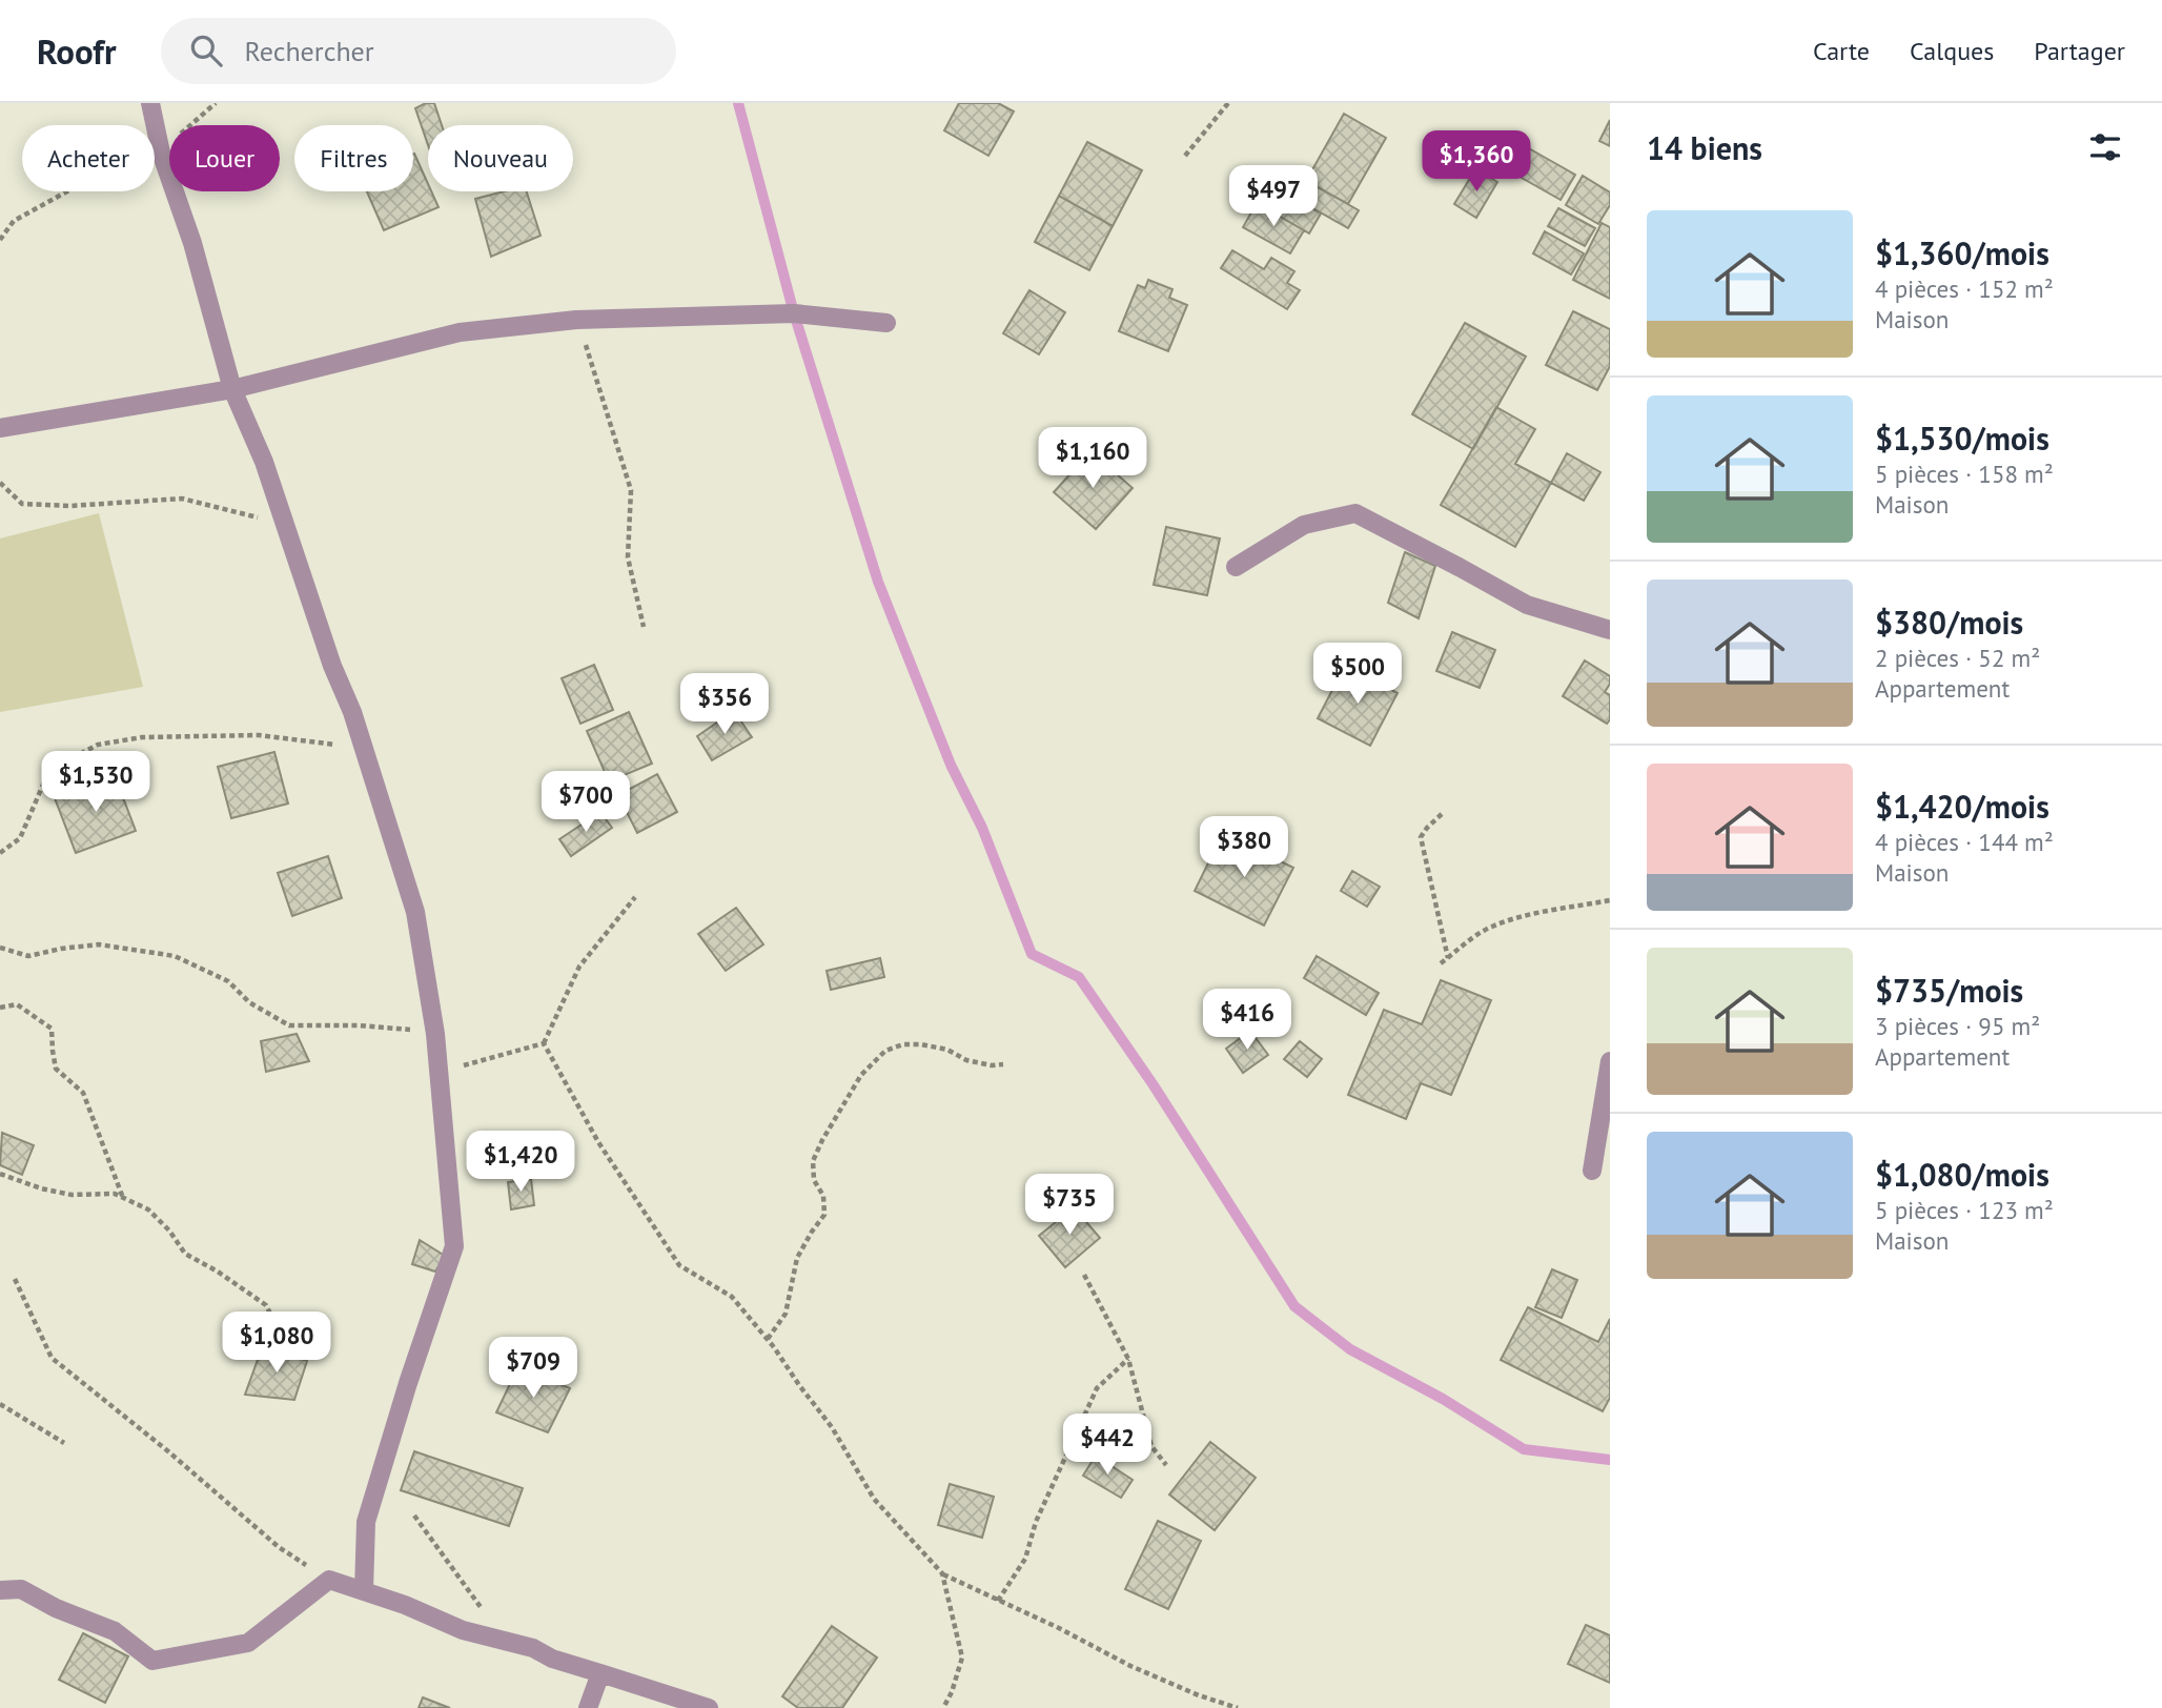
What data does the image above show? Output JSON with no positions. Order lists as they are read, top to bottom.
{
  "page": {
    "header": "Roofr",
    "search": "Rechercher",
    "nav": ["Carte", "Calques", "Partager"],
    "heading": "14 biens",
    "chip": [
      "Acheter",
      "Louer",
      "Filtres",
      "Nouveau"
    ],
    "price": [
      "$1,360",
      "$497",
      "$1,160",
      "$500",
      "$356",
      "$1,530",
      "$700",
      "$380",
      "$416",
      "$1,420",
      "$735",
      "$1,080",
      "$709",
      "$442"
    ],
    "list": [
      {
        "name": "$1,360/mois",
        "note": "4 pièces · 152 m² · Maison"
      },
      {
        "name": "$1,530/mois",
        "note": "5 pièces · 158 m² · Maison"
      },
      {
        "name": "$380/mois",
        "note": "2 pièces · 52 m² · Appartement"
      },
      {
        "name": "$1,420/mois",
        "note": "4 pièces · 144 m² · Maison"
      },
      {
        "name": "$735/mois",
        "note": "3 pièces · 95 m² · Appartement"
      },
      {
        "name": "$1,080/mois",
        "note": "5 pièces · 123 m² · Maison"
      }
    ]
  }
}
